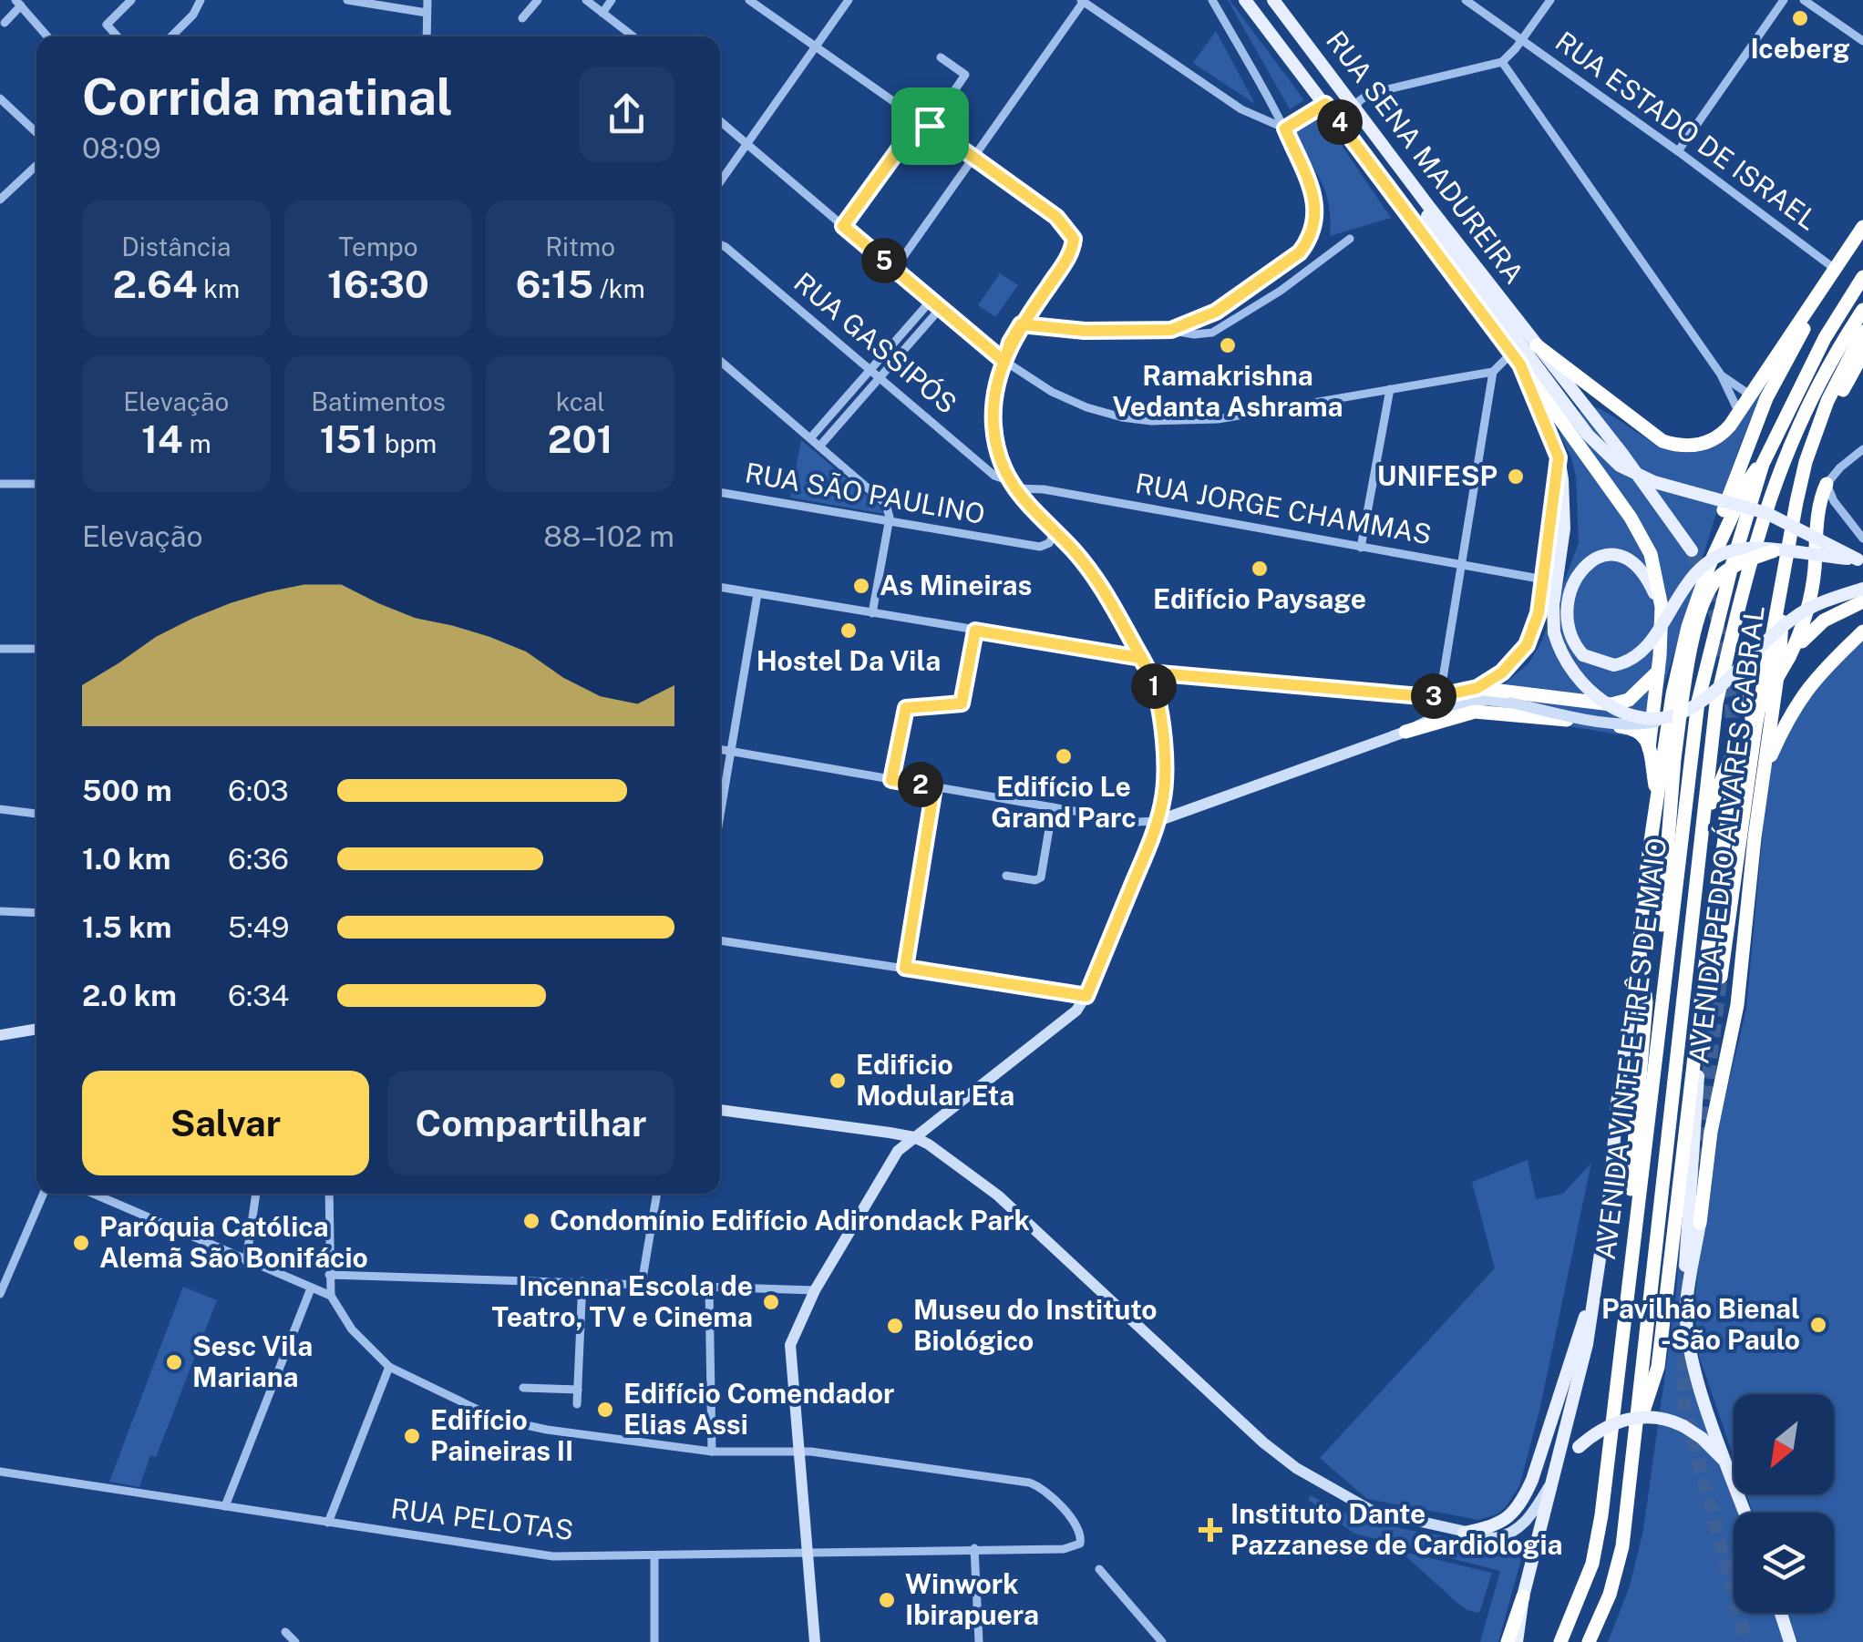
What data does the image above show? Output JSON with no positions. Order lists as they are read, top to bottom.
{
  "streets": {
    "highway": ["AVENIDA PEDRO ÁLVARES CABRAL", "AVENIDA VINTE E TRÊS DE MAIO"],
    "main road": ["RUA SENA MADUREIRA"],
    "street": [
      "RUA ESTADO DE ISRAEL",
      "RUA GASSIPÓS",
      "RUA SÃO PAULINO",
      "RUA JORGE CHAMMAS",
      "RUA PELOTAS"
    ]
  },
  "crossings": [
    ["RUA GASSIPÓS", "RUA SÃO PAULINO"],
    ["RUA GASSIPÓS", "RUA JORGE CHAMMAS"]
  ],
  "places": {
    "other": [
      "Iceberg",
      "Ramakrishna Vedanta Ashrama",
      "UNIFESP",
      "Edifício Paysage",
      "As Mineiras",
      "Hostel Da Vila",
      "Edifício Le Grand Parc",
      "Edificio Modular Eta",
      "Condomínio Edifício Adirondack Park",
      "Paróquia Católica Alemã São Bonifácio",
      "Incenna Escola de Teatro, TV e Cinema",
      "Pavilhão Bienal -São Paulo",
      "Museu do Instituto Biológico",
      "Sesc Vila Mariana",
      "Edifício Comendador Elias Assi",
      "Edifício Paineiras II",
      "Winwork Ibirapuera"
    ],
    "health": ["Instituto Dante Pazzanese de Cardiologia"]
  },
  "north": "bottom left",
  "page": {
    "heading": ["Corrida matinal", "08:09"],
    "pins": [
      "4",
      "5",
      "1",
      "3",
      "2"
    ],
    "stats": [
      ["Distância", "2.64 km"],
      ["Tempo", "16:30"],
      ["Ritmo", "6:15 /km"],
      ["Elevação", "14 m"],
      ["Batimentos", "151 bpm"],
      ["kcal", "201"]
    ],
    "chart": ["Elevação", "88–102 m"],
    "list": [
      {
        "name": "500 m",
        "note": "6:03"
      },
      {
        "name": "1.0 km",
        "note": "6:36"
      },
      {
        "name": "1.5 km",
        "note": "5:49"
      },
      {
        "name": "2.0 km",
        "note": "6:34"
      }
    ],
    "buttons": ["Salvar", "Compartilhar"]
  }
}
